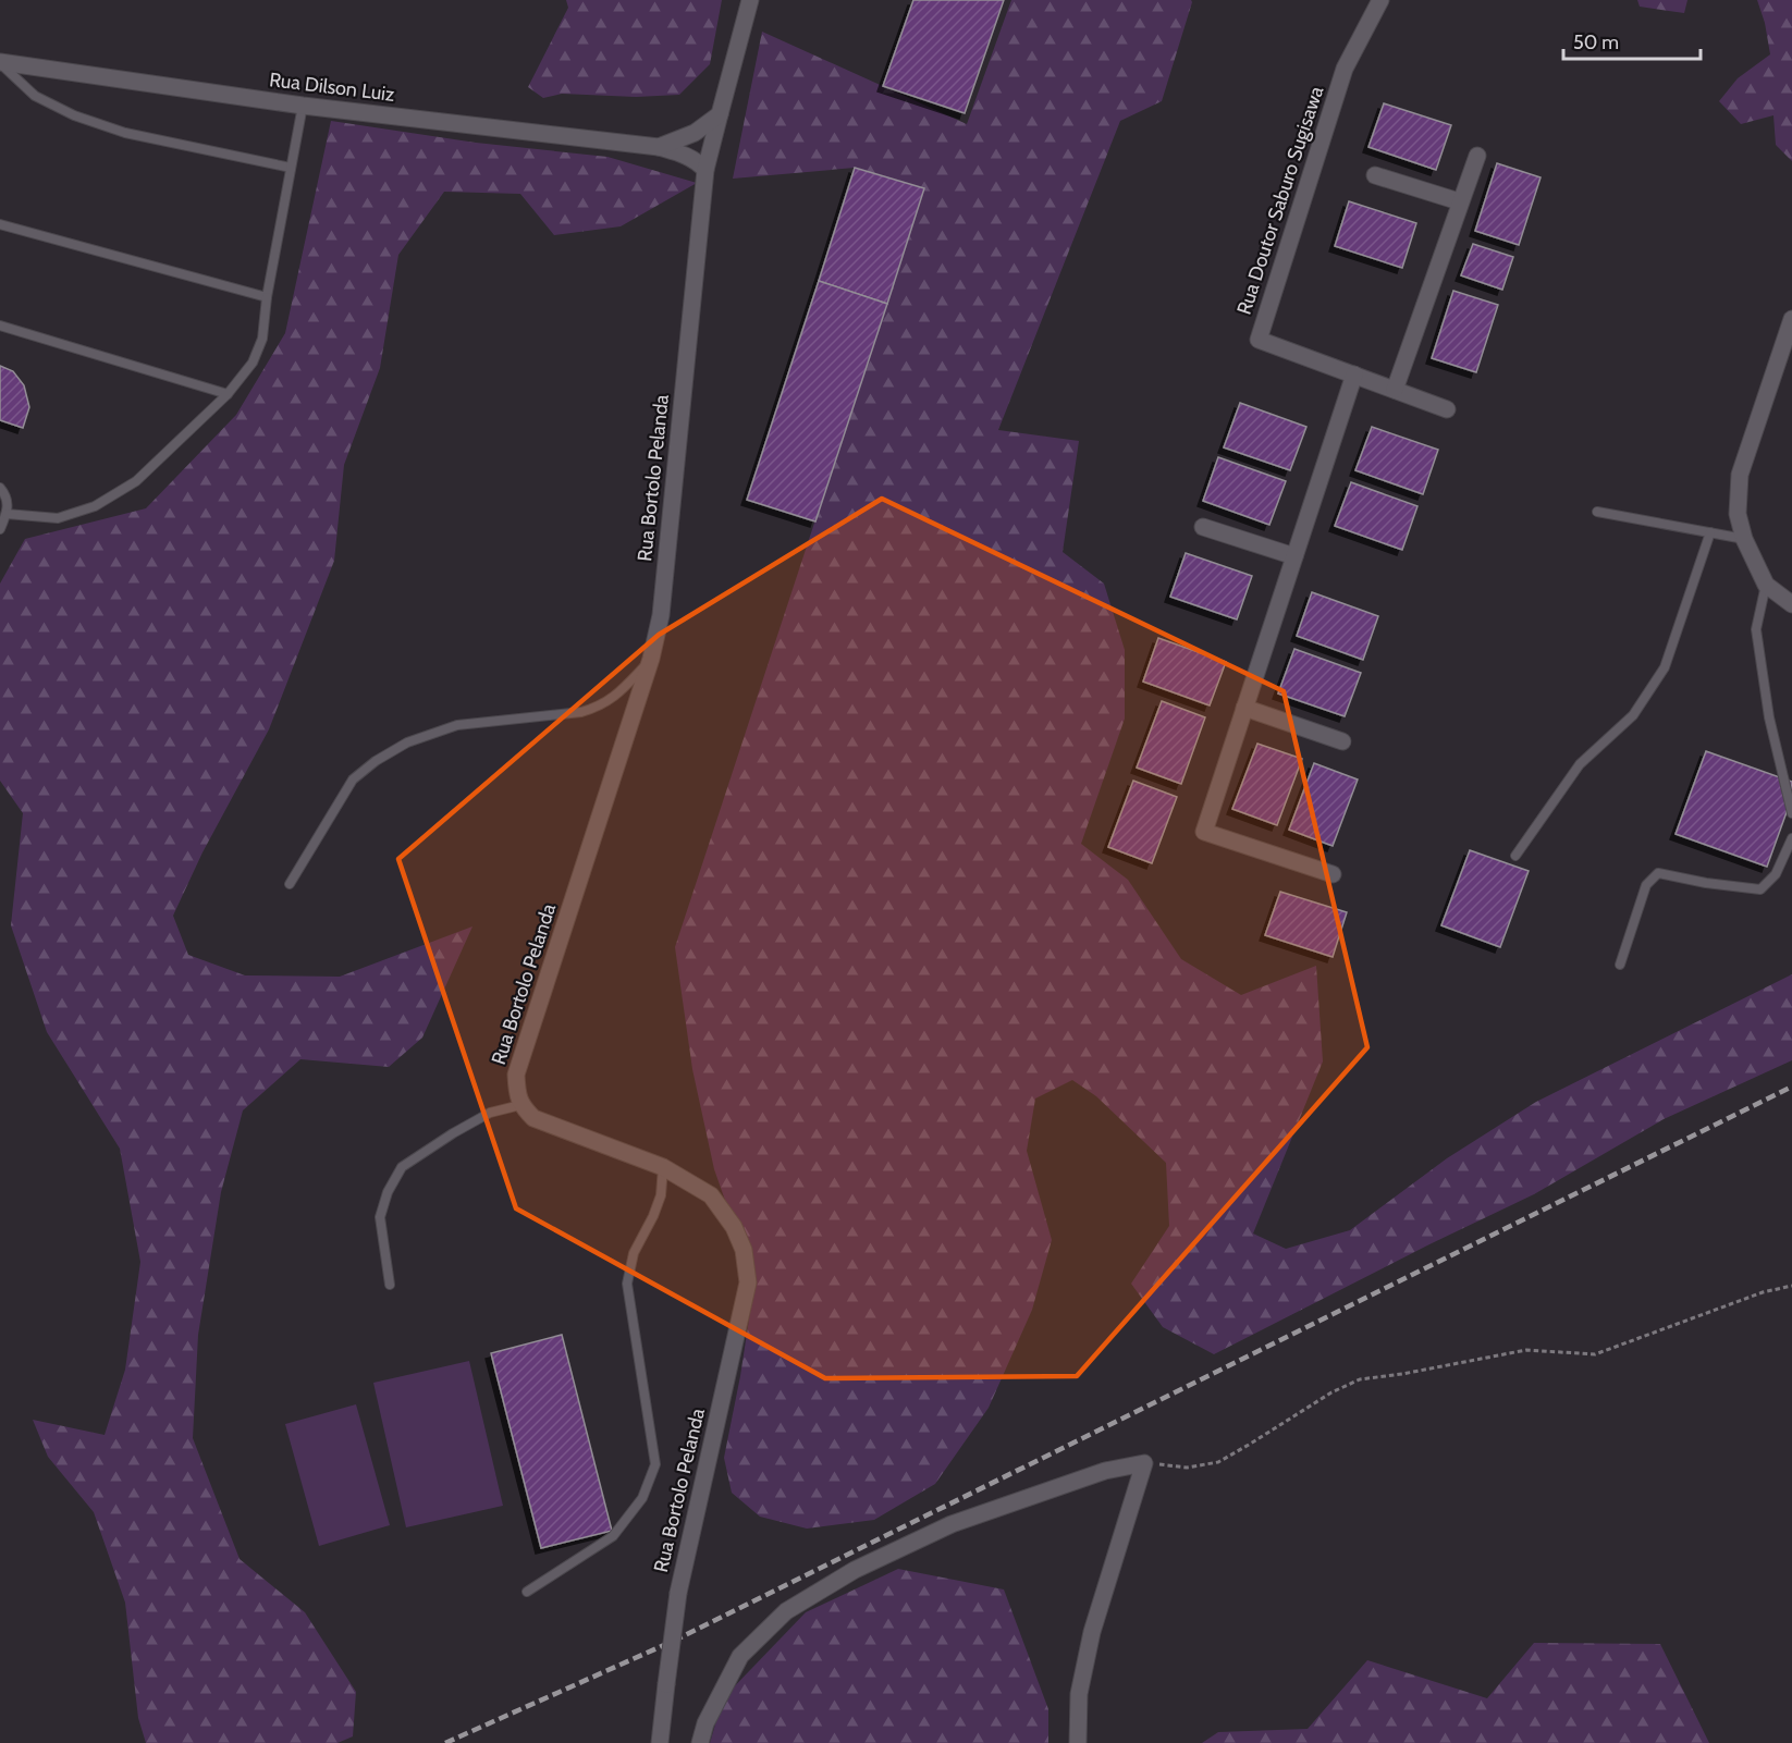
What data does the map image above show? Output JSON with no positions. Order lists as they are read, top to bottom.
{
  "streets": {
    "street": ["Rua Dilson Luiz", "Rua Doutor Saburo Sugisawa", "Rua Bortolo Pelanda"]
  },
  "crossings": [
    ["Rua Dilson Luiz", "Rua Bortolo Pelanda"]
  ],
  "scale_bar": "50 m"
}
